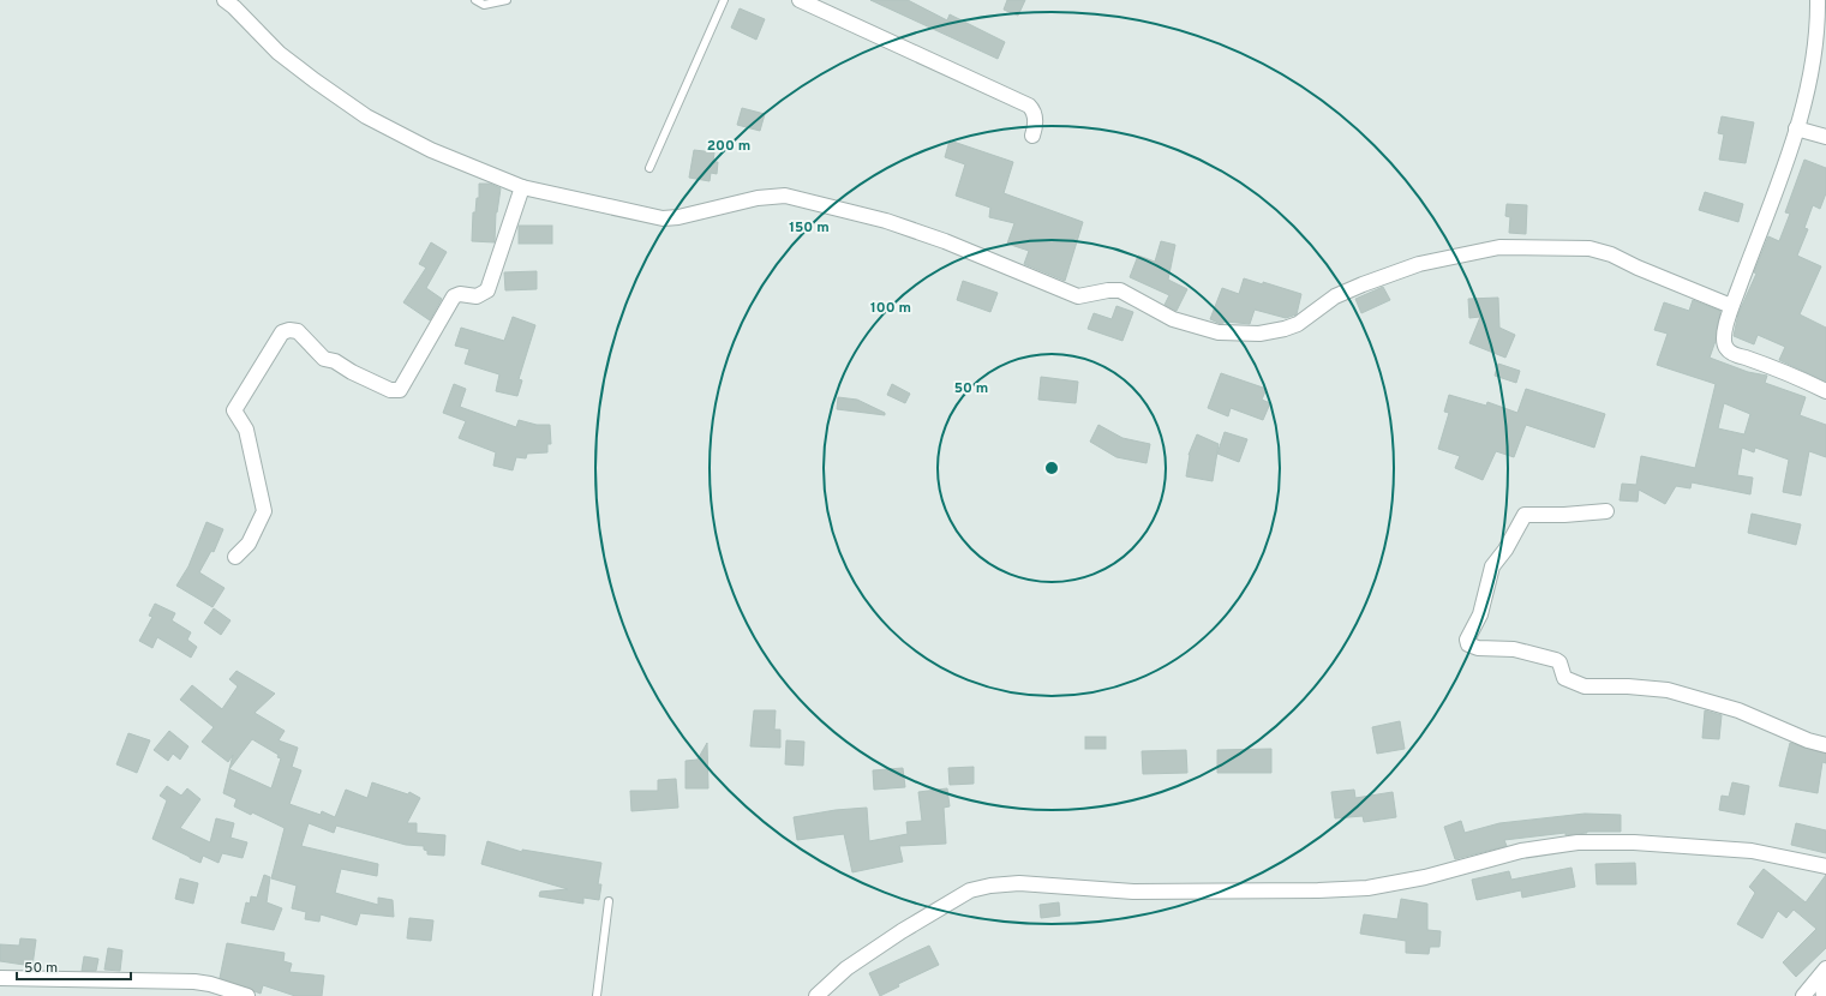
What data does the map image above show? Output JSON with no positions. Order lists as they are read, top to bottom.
{
  "scale_bar": "50 m",
  "rings": [
    "200 m",
    "150 m",
    "100 m",
    "50 m"
  ]
}
